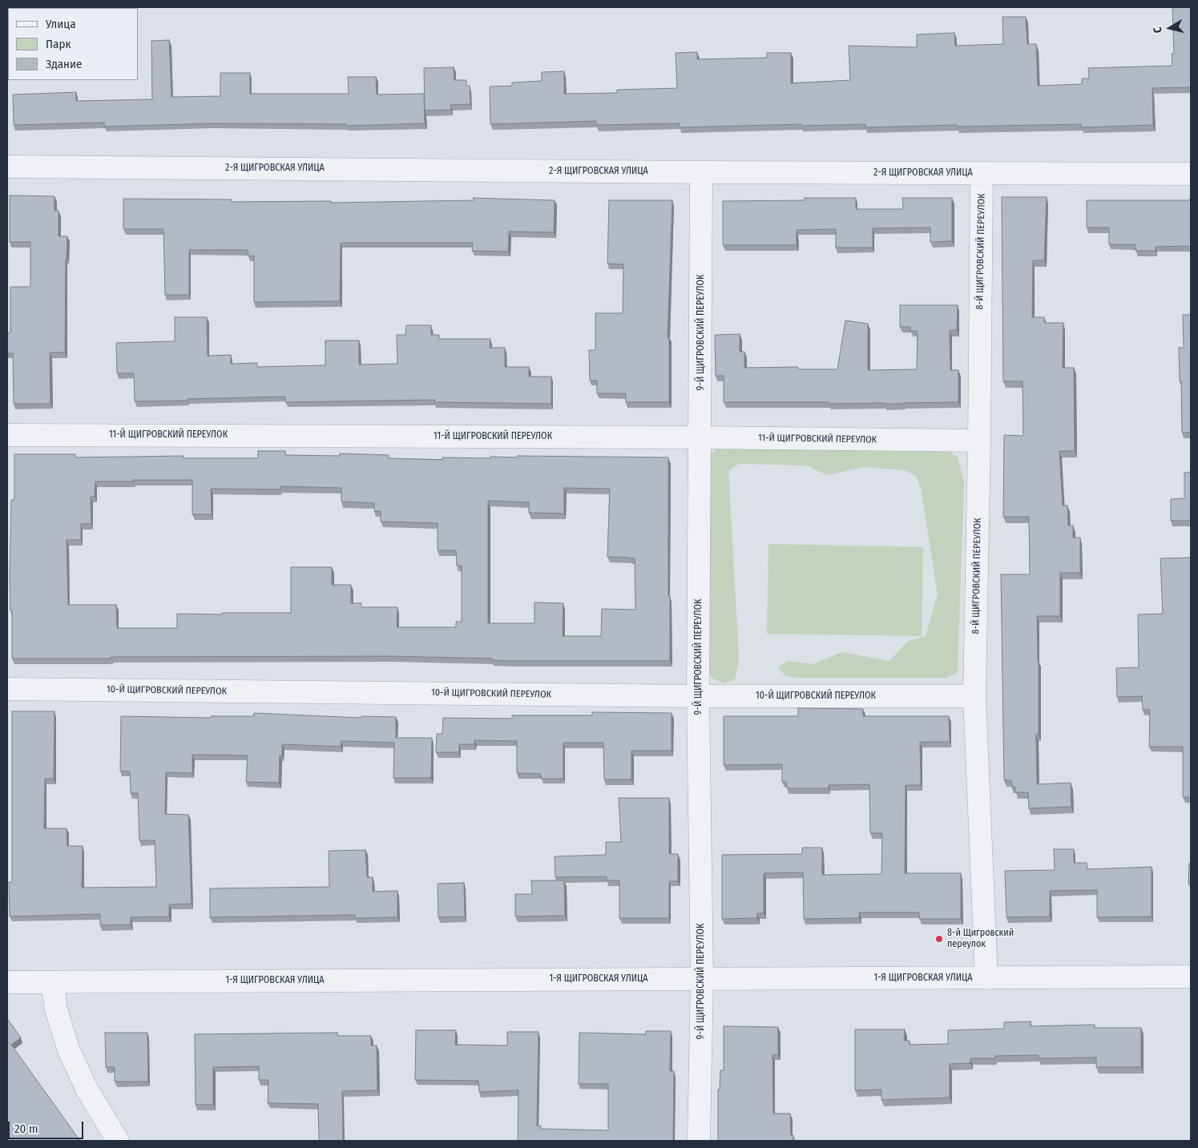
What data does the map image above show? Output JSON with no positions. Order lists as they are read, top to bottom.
{
  "streets": {
    "street": [
      "2-Я ЩИГРОВСКАЯ УЛИЦА",
      "8-Й ЩИГРОВСКИЙ ПЕРЕУЛОК",
      "9-Й ЩИГРОВСКИЙ ПЕРЕУЛОК",
      "11-Й ЩИГРОВСКИЙ ПЕРЕУЛОК",
      "10-Й ЩИГРОВСКИЙ ПЕРЕУЛОК",
      "1-Я ЩИГРОВСКАЯ УЛИЦА"
    ]
  },
  "crossings": [
    ["2-Я ЩИГРОВСКАЯ УЛИЦА", "8-Й ЩИГРОВСКИЙ ПЕРЕУЛОК"],
    ["2-Я ЩИГРОВСКАЯ УЛИЦА", "9-Й ЩИГРОВСКИЙ ПЕРЕУЛОК"],
    ["8-Й ЩИГРОВСКИЙ ПЕРЕУЛОК", "11-Й ЩИГРОВСКИЙ ПЕРЕУЛОК"],
    ["8-Й ЩИГРОВСКИЙ ПЕРЕУЛОК", "10-Й ЩИГРОВСКИЙ ПЕРЕУЛОК"],
    ["8-Й ЩИГРОВСКИЙ ПЕРЕУЛОК", "1-Я ЩИГРОВСКАЯ УЛИЦА"],
    ["9-Й ЩИГРОВСКИЙ ПЕРЕУЛОК", "11-Й ЩИГРОВСКИЙ ПЕРЕУЛОК"],
    ["9-Й ЩИГРОВСКИЙ ПЕРЕУЛОК", "10-Й ЩИГРОВСКИЙ ПЕРЕУЛОК"],
    ["9-Й ЩИГРОВСКИЙ ПЕРЕУЛОК", "1-Я ЩИГРОВСКАЯ УЛИЦА"]
  ],
  "places": ["8-й Щигровский переулок"],
  "legend": ["Улица", "Парк", "Здание"],
  "scale_bar": "20 m",
  "north": "left"
}
